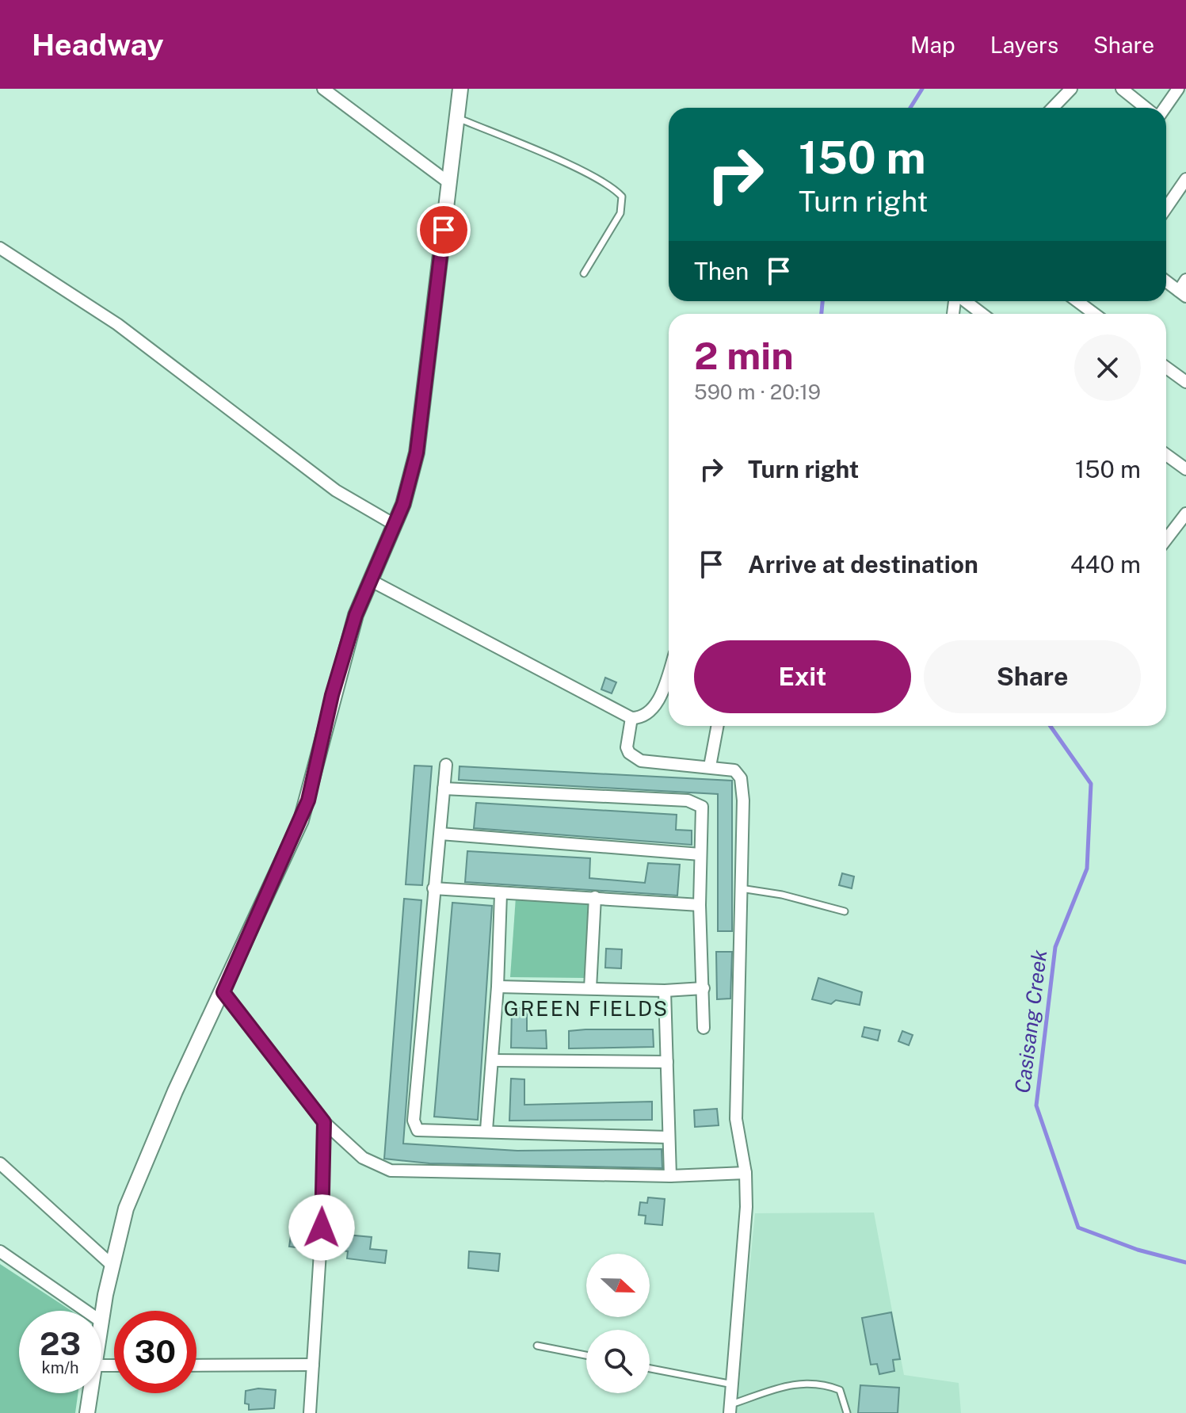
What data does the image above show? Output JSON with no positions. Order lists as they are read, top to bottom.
{
  "districts": ["GREEN FIELDS"],
  "water": ["Casisang Creek"],
  "north": "right",
  "page": {
    "header": "Headway",
    "nav": ["Map", "Layers", "Share"],
    "turn": ["150 m", "Turn right"],
    "then": "Then",
    "heading": ["2 min", "590 m · 20:19"],
    "list": [
      {
        "name": "Turn right",
        "value": "150 m"
      },
      {
        "name": "Arrive at destination",
        "value": "440 m"
      }
    ],
    "buttons": ["Exit", "Share"],
    "speed": "23 km/h",
    "limit": "30"
  }
}
